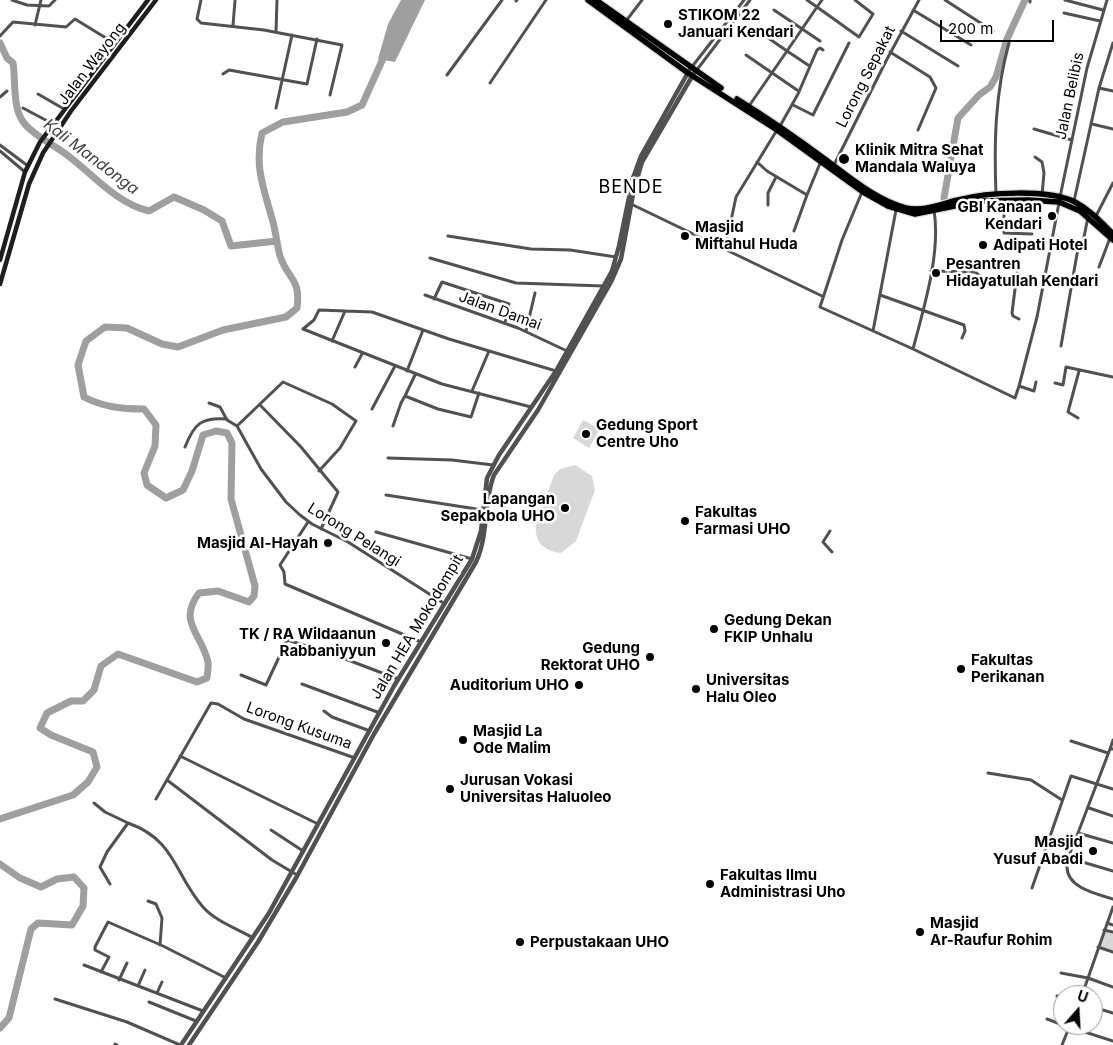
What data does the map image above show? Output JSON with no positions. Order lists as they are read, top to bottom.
{
  "streets": {
    "main road": ["Jalan Wayong"],
    "street": [
      "Lorong Sepakat",
      "Jalan Belibis",
      "Jalan Damai",
      "Lorong Pelangi",
      "Jalan HEA Mokodompit",
      "Lorong Kusuma"
    ]
  },
  "crossings": [
    ["Jalan Damai", "Jalan HEA Mokodompit"],
    ["Lorong Pelangi", "Jalan HEA Mokodompit"],
    ["Jalan HEA Mokodompit", "Lorong Kusuma"]
  ],
  "districts": ["BENDE"],
  "water": ["Kali Mandonga"],
  "places": [
    "STIKOM 22 Januari Kendari",
    "Klinik Mitra Sehat Mandala Waluya",
    "GBI Kanaan Kendari",
    "Masjid Miftahul Huda",
    "Adipati Hotel",
    "Pesantren Hidayatullah Kendari",
    "Gedung Sport Centre Uho",
    "Lapangan Sepakbola UHO",
    "Fakultas Farmasi UHO",
    "Masjid Al-Hayah",
    "Gedung Dekan FKIP Unhalu",
    "TK / RA Wildaanun Rabbaniyyun",
    "Gedung Rektorat UHO",
    "Fakultas Perikanan",
    "Auditorium UHO",
    "Universitas Halu Oleo",
    "Masjid La Ode Malim",
    "Jurusan Vokasi Universitas Haluoleo",
    "Masjid Yusuf Abadi",
    "Fakultas Ilmu Administrasi Uho",
    "Masjid Ar-Raufur Rohim",
    "Perpustakaan UHO"
  ],
  "scale_bar": "200 m",
  "north": "top"
}
